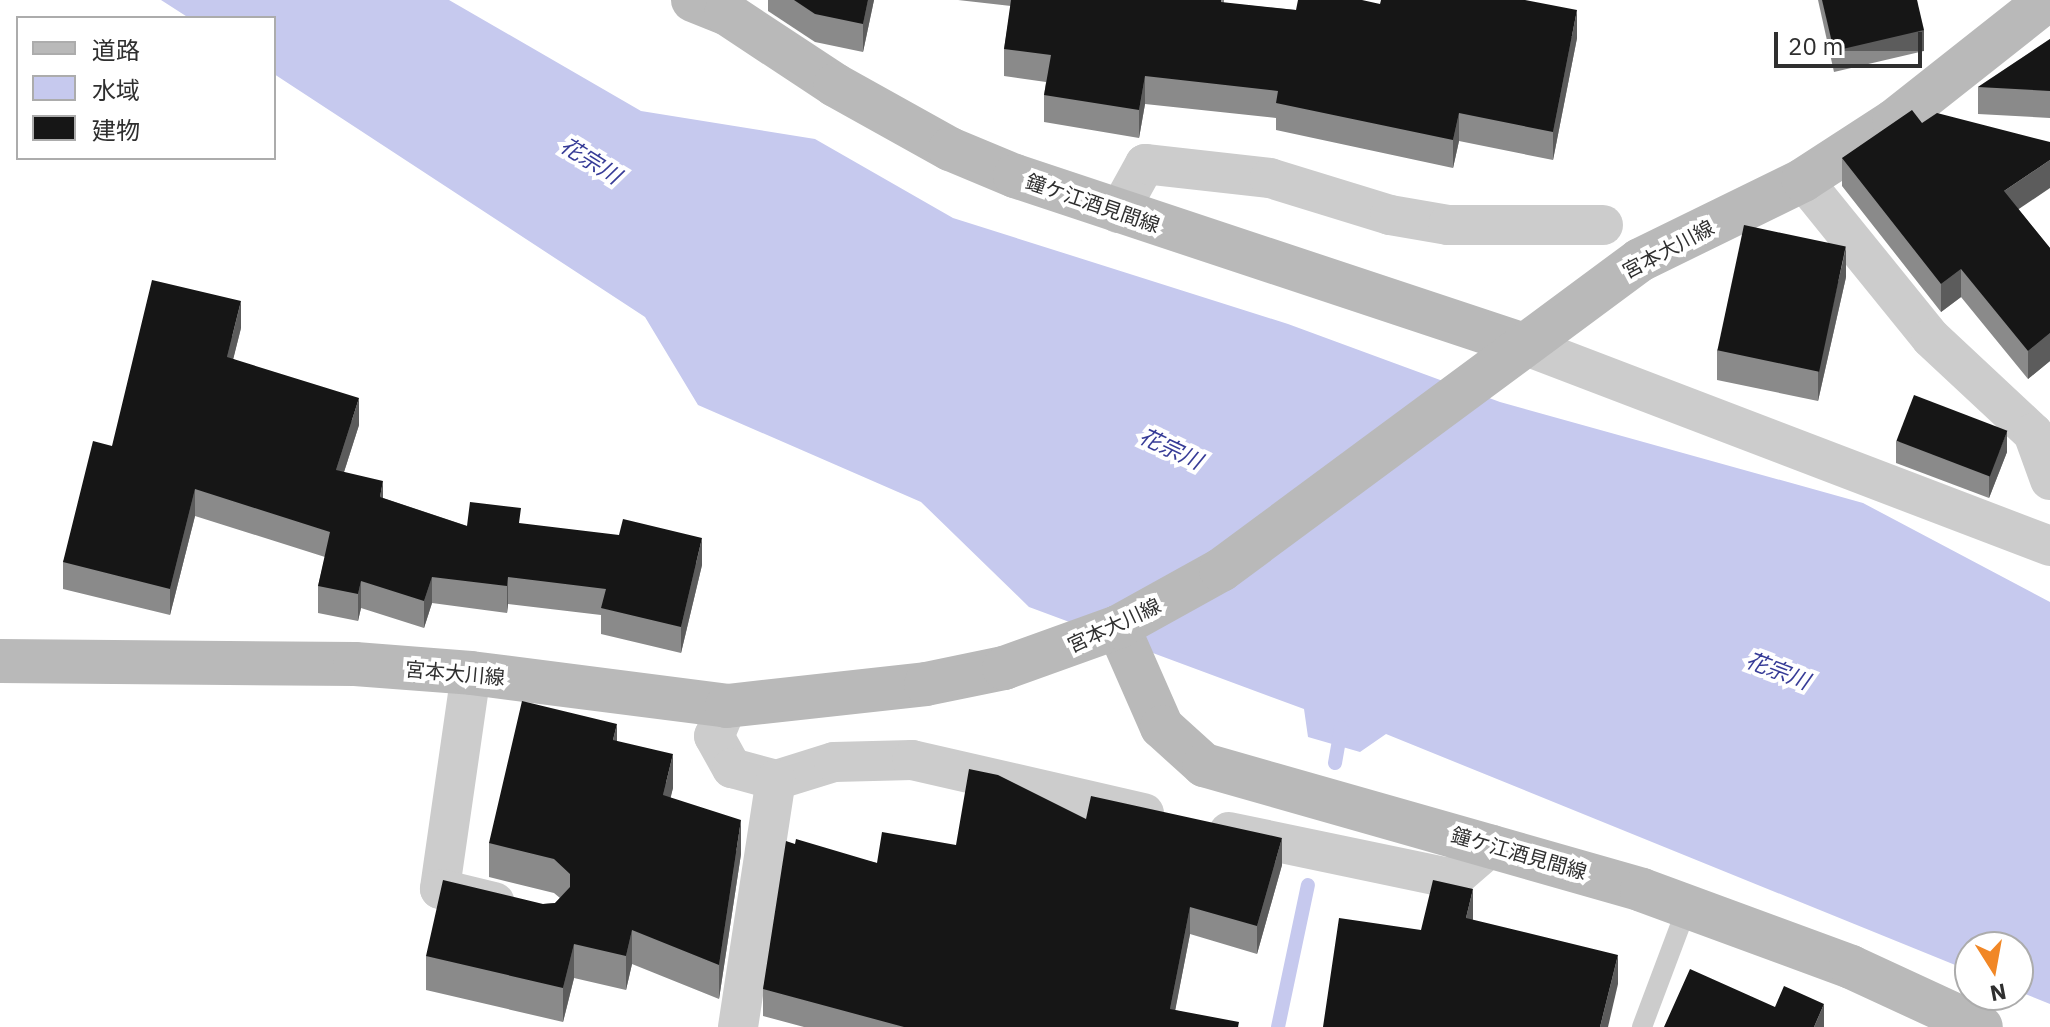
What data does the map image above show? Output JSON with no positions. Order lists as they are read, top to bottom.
{
  "streets": {
    "main road": ["鐘ケ江酒見間線", "宮本大川線"]
  },
  "crossings": [
    ["鐘ケ江酒見間線", "宮本大川線"]
  ],
  "water": ["花宗川"],
  "legend": ["道路", "水域", "建物"],
  "scale_bar": "20 m",
  "north": "bottom"
}
